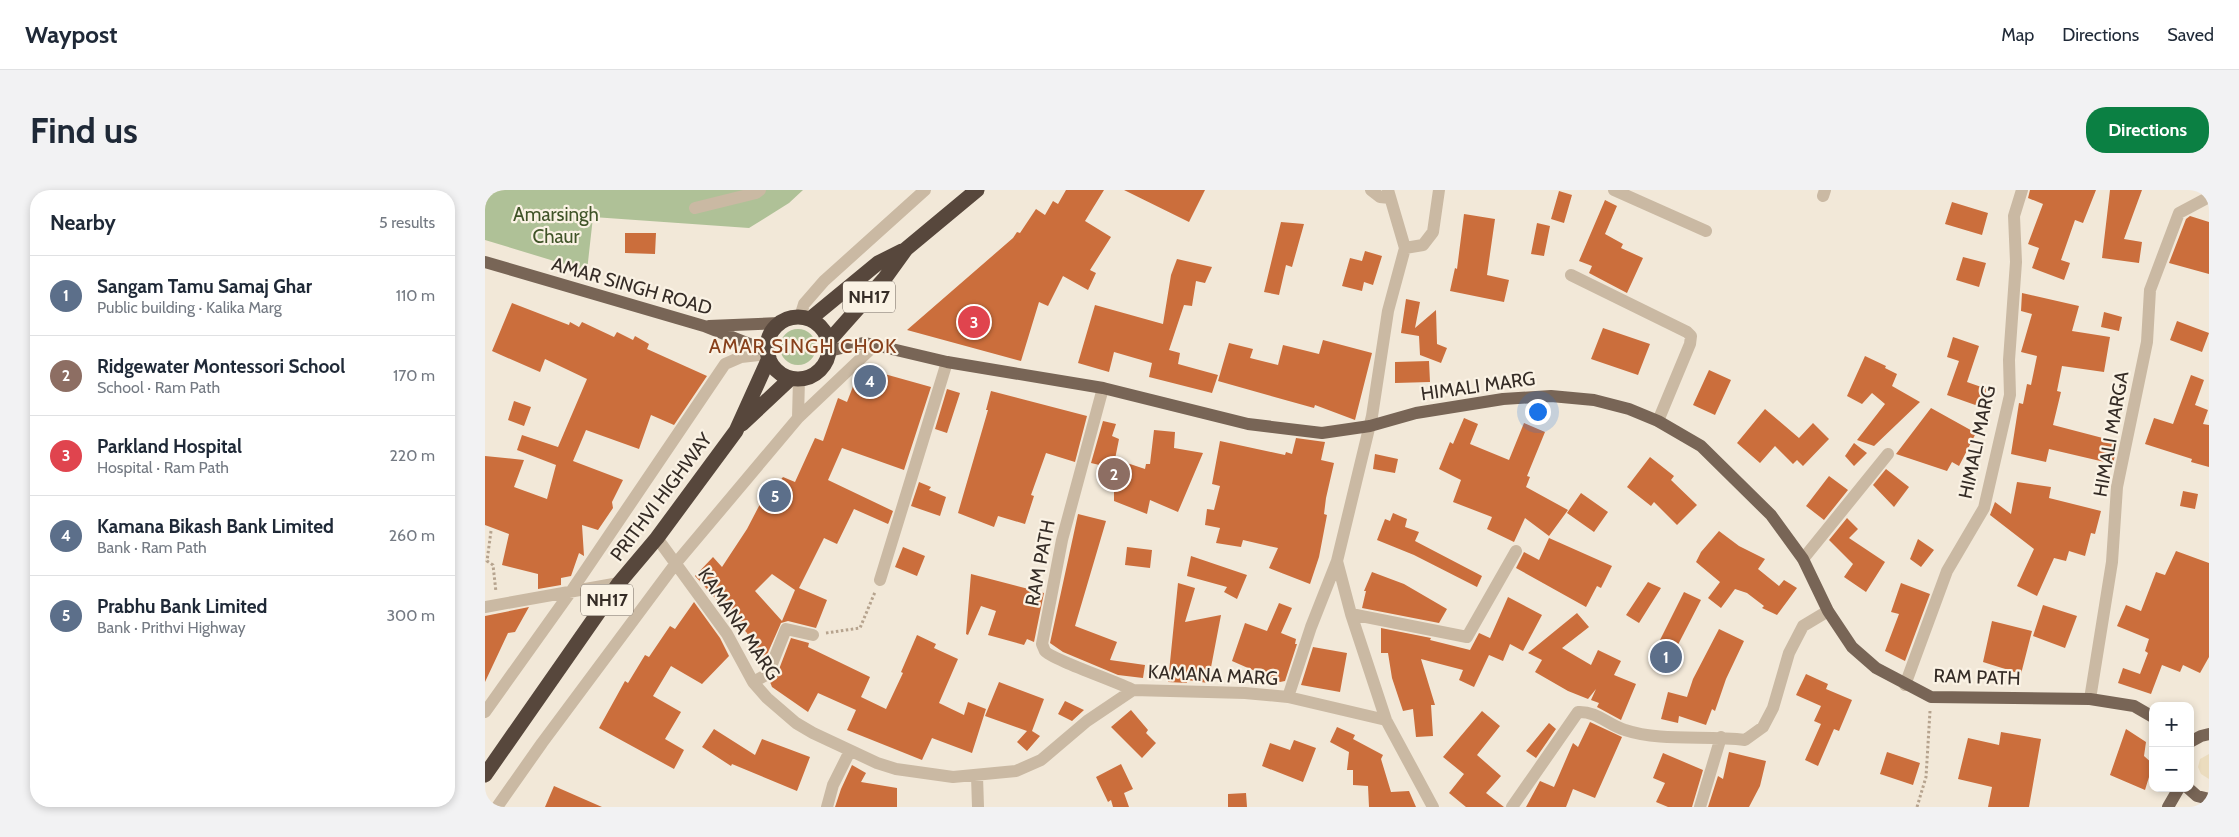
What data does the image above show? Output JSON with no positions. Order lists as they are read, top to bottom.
{
  "streets": {
    "highway": ["NH17", "PRITHVI HIGHWAY"],
    "main road": ["AMAR SINGH ROAD", "HIMALI MARG", "RAM PATH"],
    "street": ["HIMALI MARGA", "KAMANA MARG"]
  },
  "crossings": [
    ["AMAR SINGH ROAD", "NH17"],
    ["AMAR SINGH ROAD", "PRITHVI HIGHWAY"],
    ["NH17", "PRITHVI HIGHWAY"],
    ["HIMALI MARG", "RAM PATH"],
    ["HIMALI MARGA", "RAM PATH"],
    ["PRITHVI HIGHWAY", "KAMANA MARG"],
    ["RAM PATH", "KAMANA MARG"]
  ],
  "districts": ["AMAR SINGH CHOK"],
  "parks": ["Amarsingh Chaur"],
  "page": {
    "header": "Waypost",
    "nav": ["Map", "Directions", "Saved"],
    "buttons": "Directions",
    "title": "Find us",
    "heading": ["Nearby", "5 results"],
    "list": [
      {
        "mark": "1",
        "name": "Sangam Tamu Samaj Ghar",
        "note": "Public building · Kalika Marg",
        "value": "110 m"
      },
      {
        "mark": "2",
        "name": "Ridgewater Montessori School",
        "note": "School · Ram Path",
        "value": "170 m"
      },
      {
        "mark": "3",
        "name": "Parkland Hospital",
        "note": "Hospital · Ram Path",
        "value": "220 m"
      },
      {
        "mark": "4",
        "name": "Kamana Bikash Bank Limited",
        "note": "Bank · Ram Path",
        "value": "260 m"
      },
      {
        "mark": "5",
        "name": "Prabhu Bank Limited",
        "note": "Bank · Prithvi Highway",
        "value": "300 m"
      }
    ],
    "pins": [
      "3",
      "4",
      "2",
      "5",
      "1"
    ],
    "map_buttons": ["+", "−"]
  }
}
